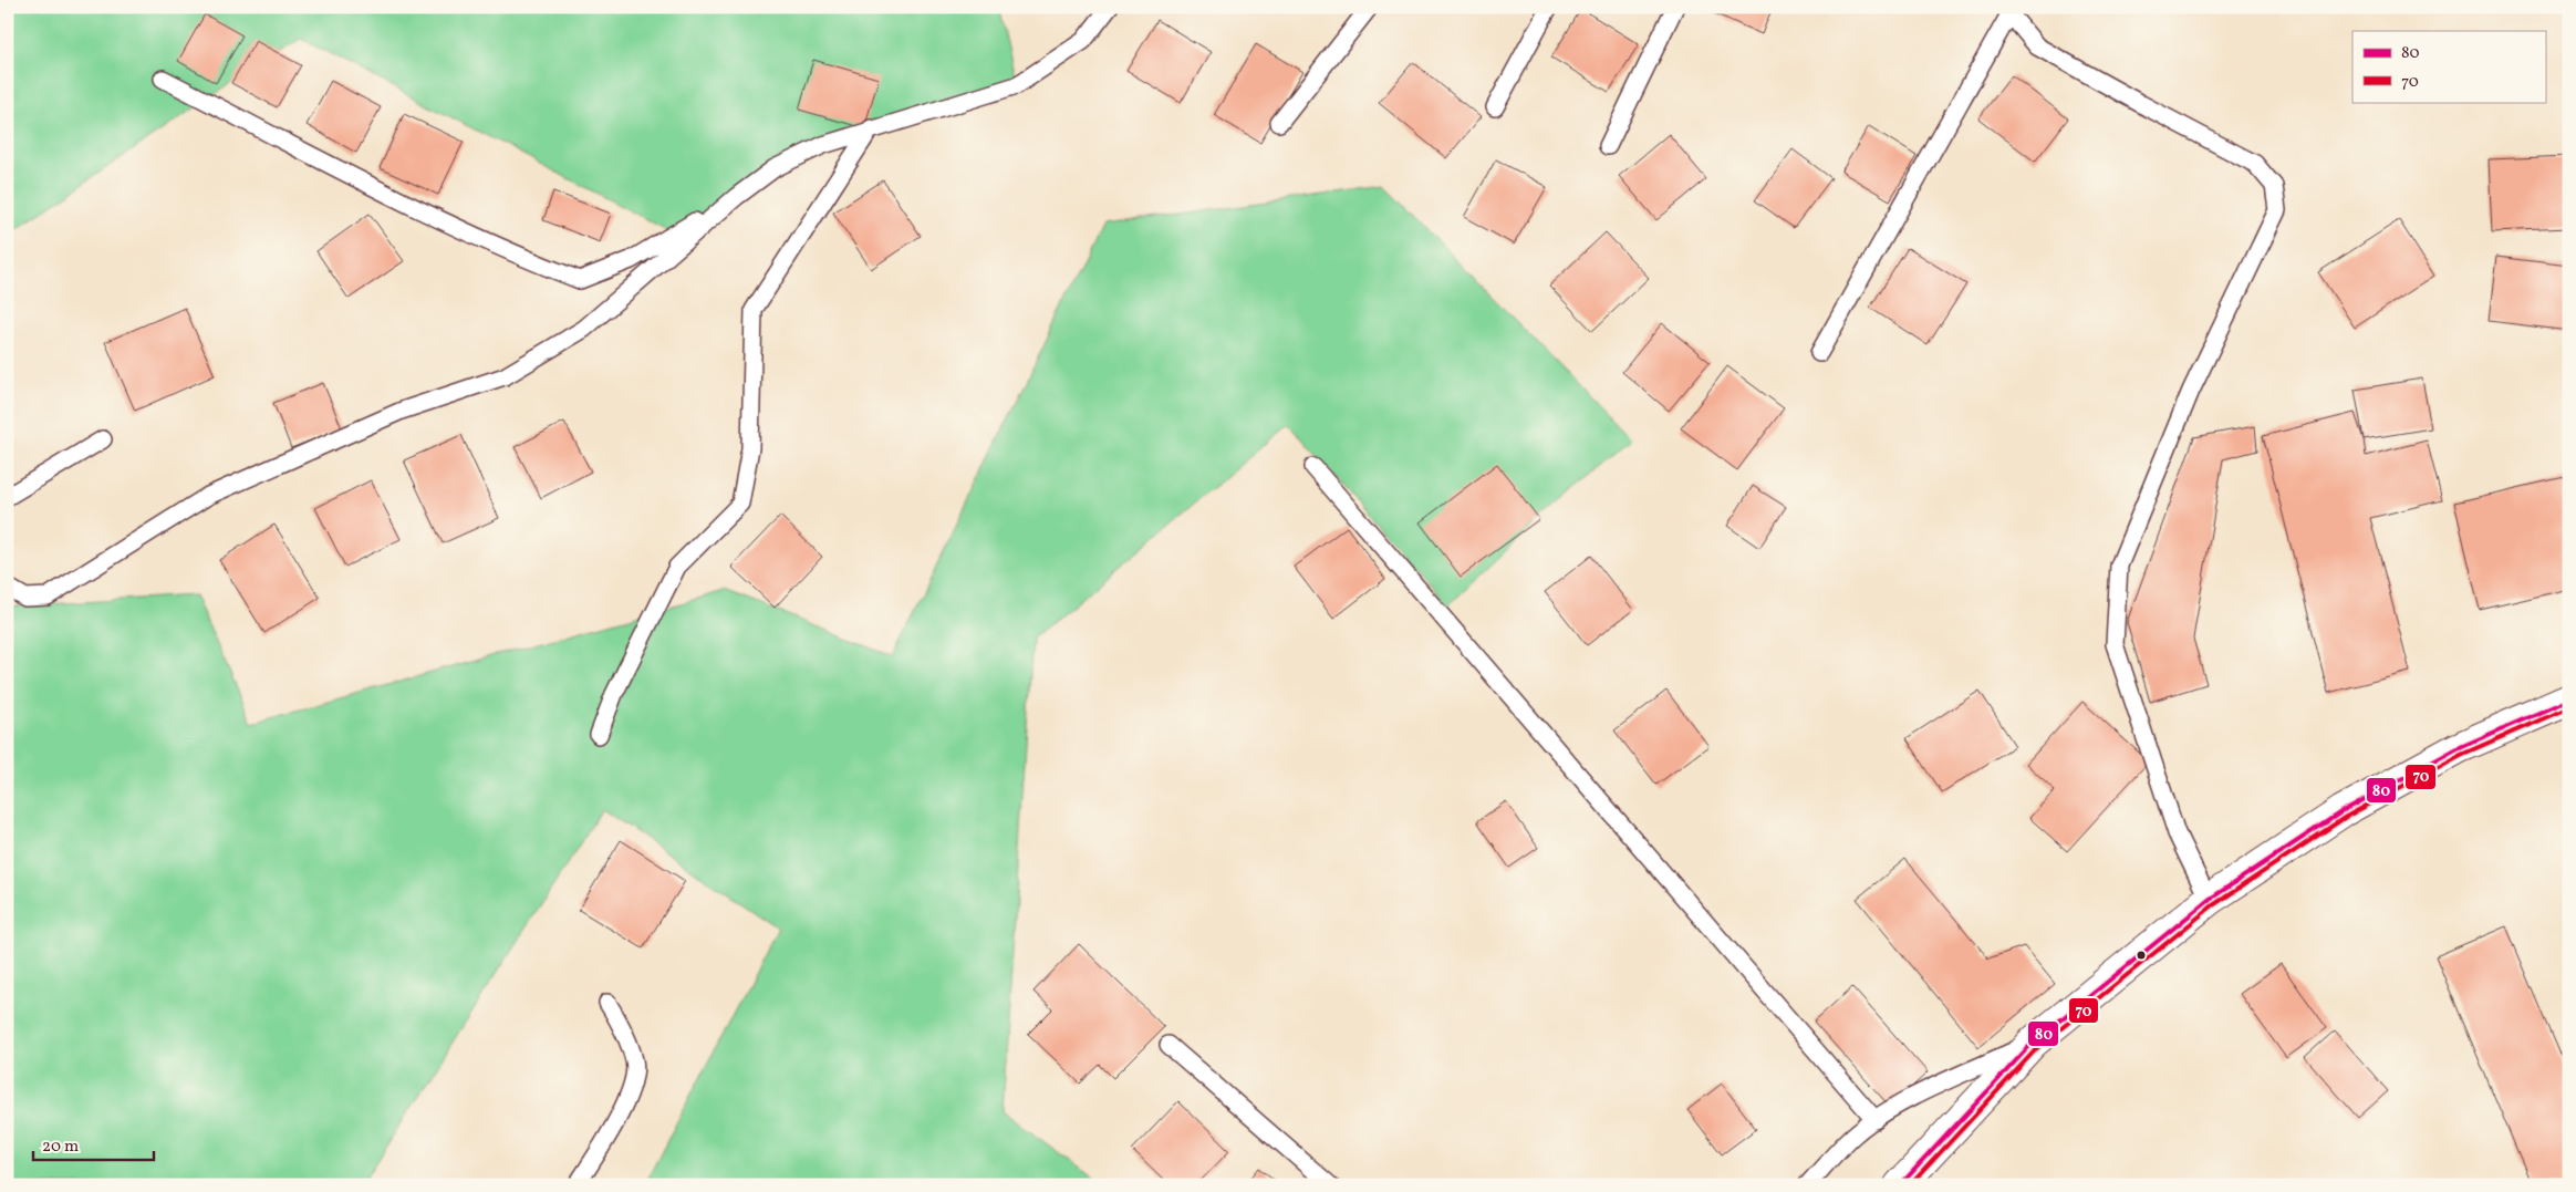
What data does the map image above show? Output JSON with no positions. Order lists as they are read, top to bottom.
{
  "lines": ["transit line 80", "transit line 70"],
  "legend": ["80", "70"],
  "scale_bar": "20 m"
}
